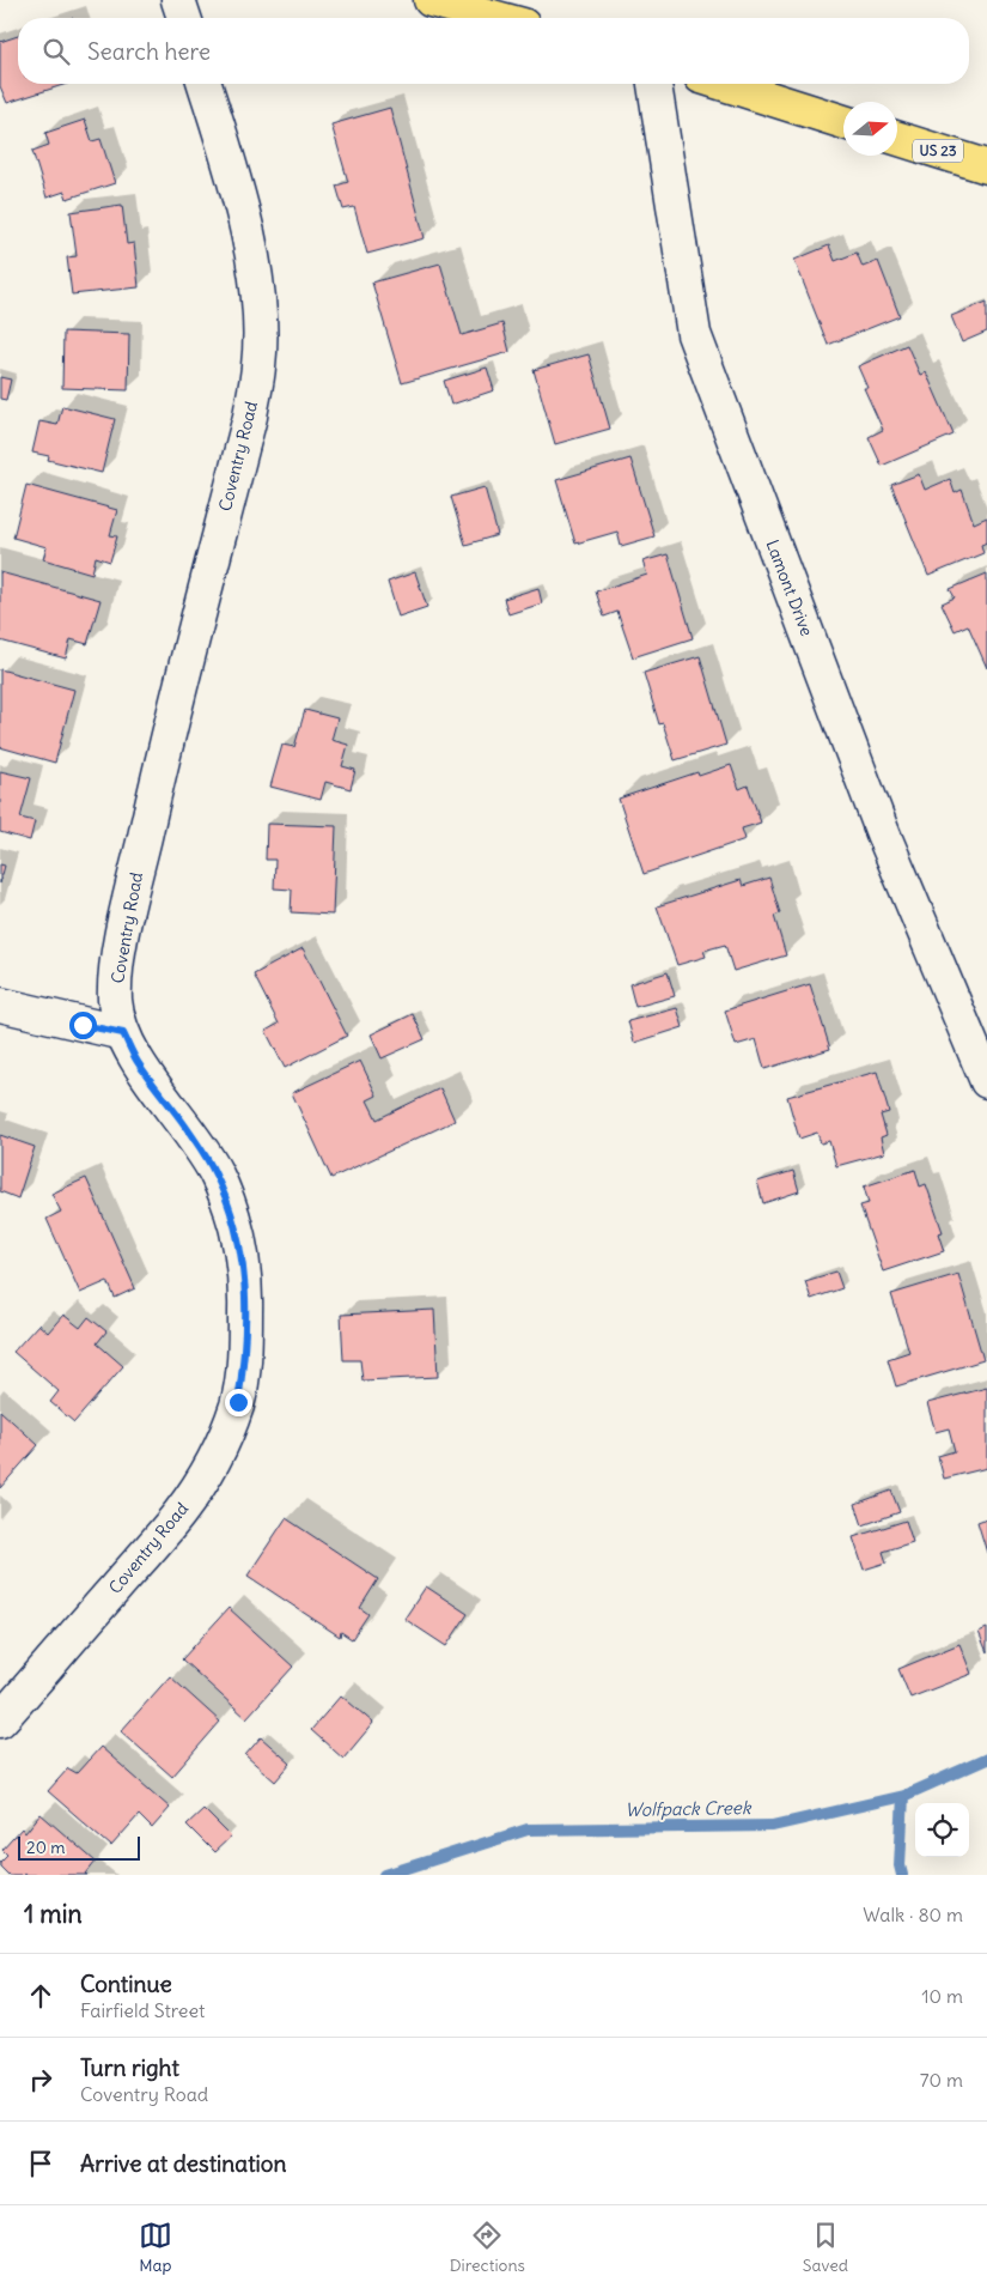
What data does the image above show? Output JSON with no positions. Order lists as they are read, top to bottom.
{
  "streets": {
    "highway": ["US 23"],
    "street": ["Coventry Road", "Lamont Drive"]
  },
  "water": ["Wolfpack Creek"],
  "scale_bar": "20 m",
  "north": "right",
  "page": {
    "search": "Search here",
    "scale": "20 m",
    "heading": ["1 min", "Walk · 80 m"],
    "list": [
      ["Continue", "Fairfield Street", "10 m"],
      ["Turn right", "Coventry Road", "70 m"],
      "Arrive at destination"
    ],
    "nav": ["Map", "Directions", "Saved"]
  }
}
